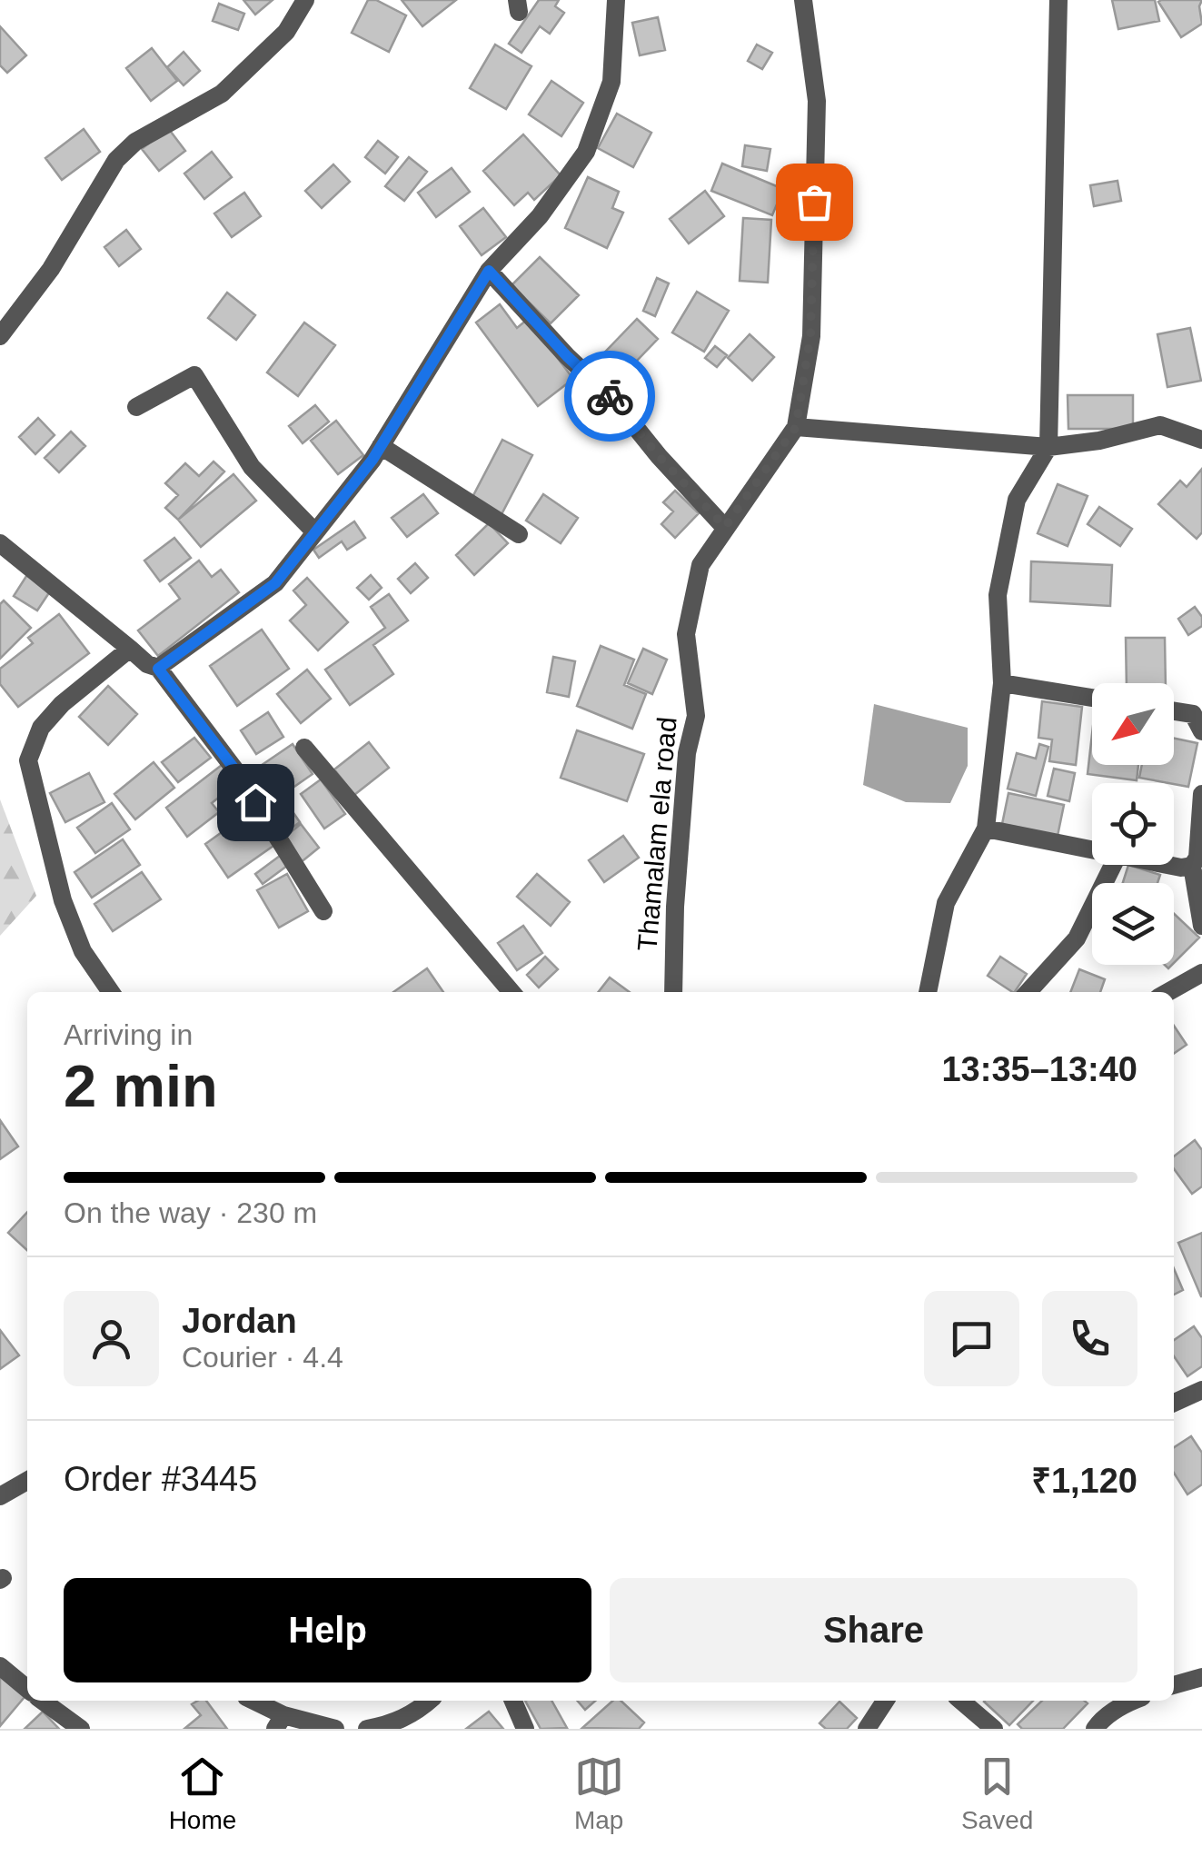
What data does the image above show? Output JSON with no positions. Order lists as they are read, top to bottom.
{
  "streets": {
    "street": ["Thamalam ela road"]
  },
  "north": "bottom left",
  "page": {
    "heading": ["2 min", "Arriving in", "13:35–13:40"],
    "panel": [
      "Jordan",
      "Courier · 4.4",
      "Order #3445",
      "₹1,120"
    ],
    "bar": "On the way · 230 m",
    "buttons": ["Help", "Share"],
    "tabs": ["Home", "Map", "Saved"]
  }
}
